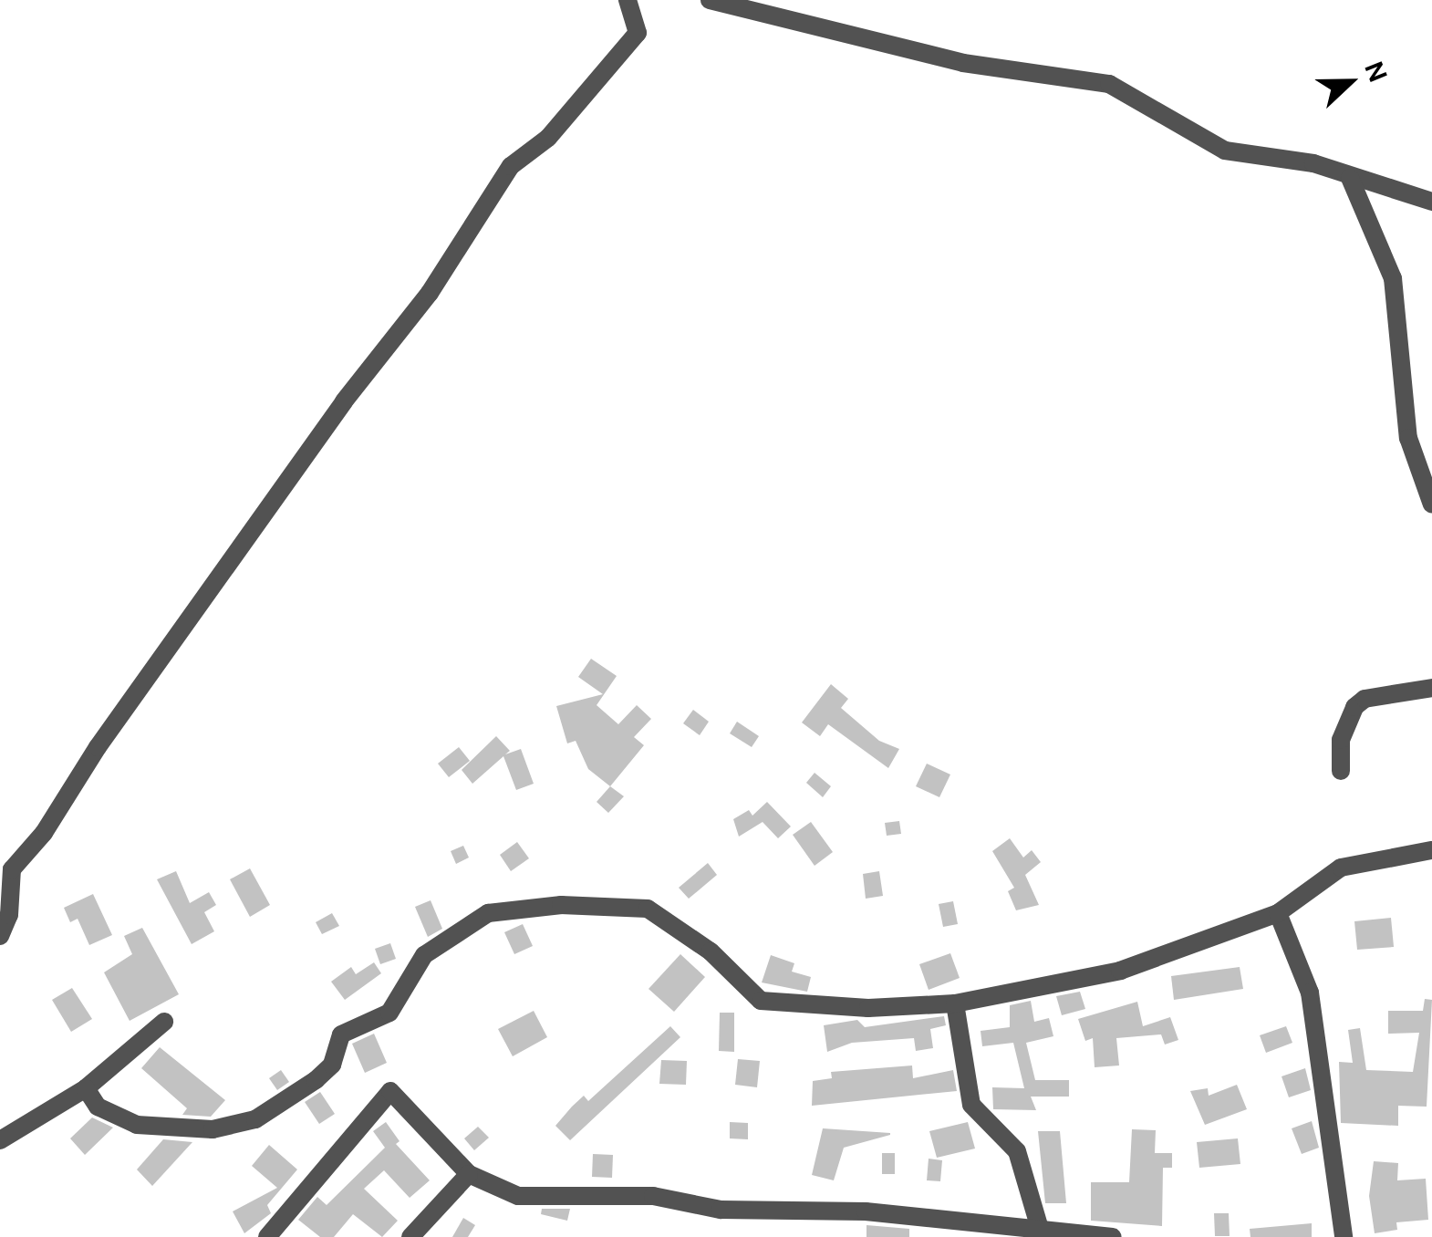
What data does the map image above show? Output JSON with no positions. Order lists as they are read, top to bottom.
{
  "north": "right"
}
